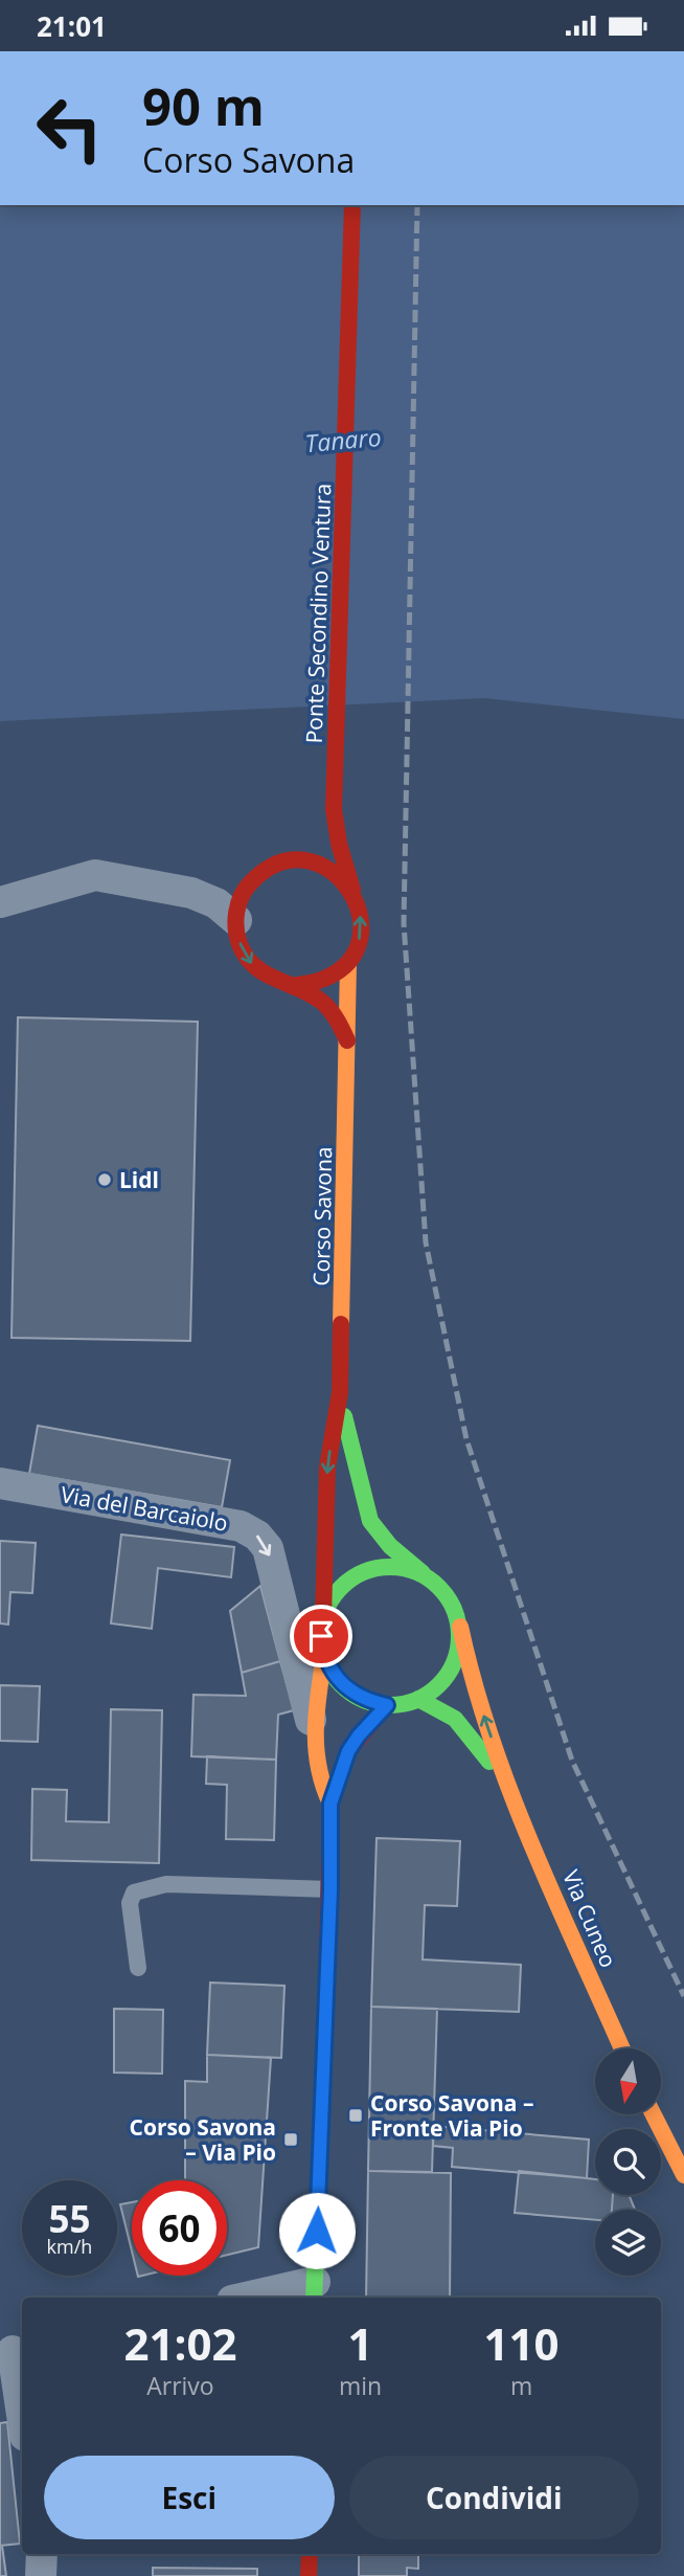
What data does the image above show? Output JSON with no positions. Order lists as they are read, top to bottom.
{
  "streets": {
    "main road": ["Ponte Secondino Ventura", "Corso Savona", "Via Cuneo"],
    "street": ["Via del Barcaiolo"]
  },
  "crossings": [
    ["Ponte Secondino Ventura", "Corso Savona"],
    ["Corso Savona", "Via del Barcaiolo"],
    ["Corso Savona", "Via Cuneo"]
  ],
  "one_way": ["Via del Barcaiolo"],
  "water": ["Tanaro"],
  "places": {
    "other": ["Lidl"],
    "transit": ["Corso Savona – Fronte Via Pio", "Corso Savona – Via Pio"]
  },
  "north": "bottom",
  "page": {
    "status": "21:01",
    "turn": ["90 m", "Corso Savona"],
    "speed": "55 km/h",
    "limit": "60",
    "eta": [
      "21:02",
      "Arrivo",
      "1",
      "min",
      "110",
      "m"
    ],
    "buttons": ["Esci", "Condividi"]
  }
}
